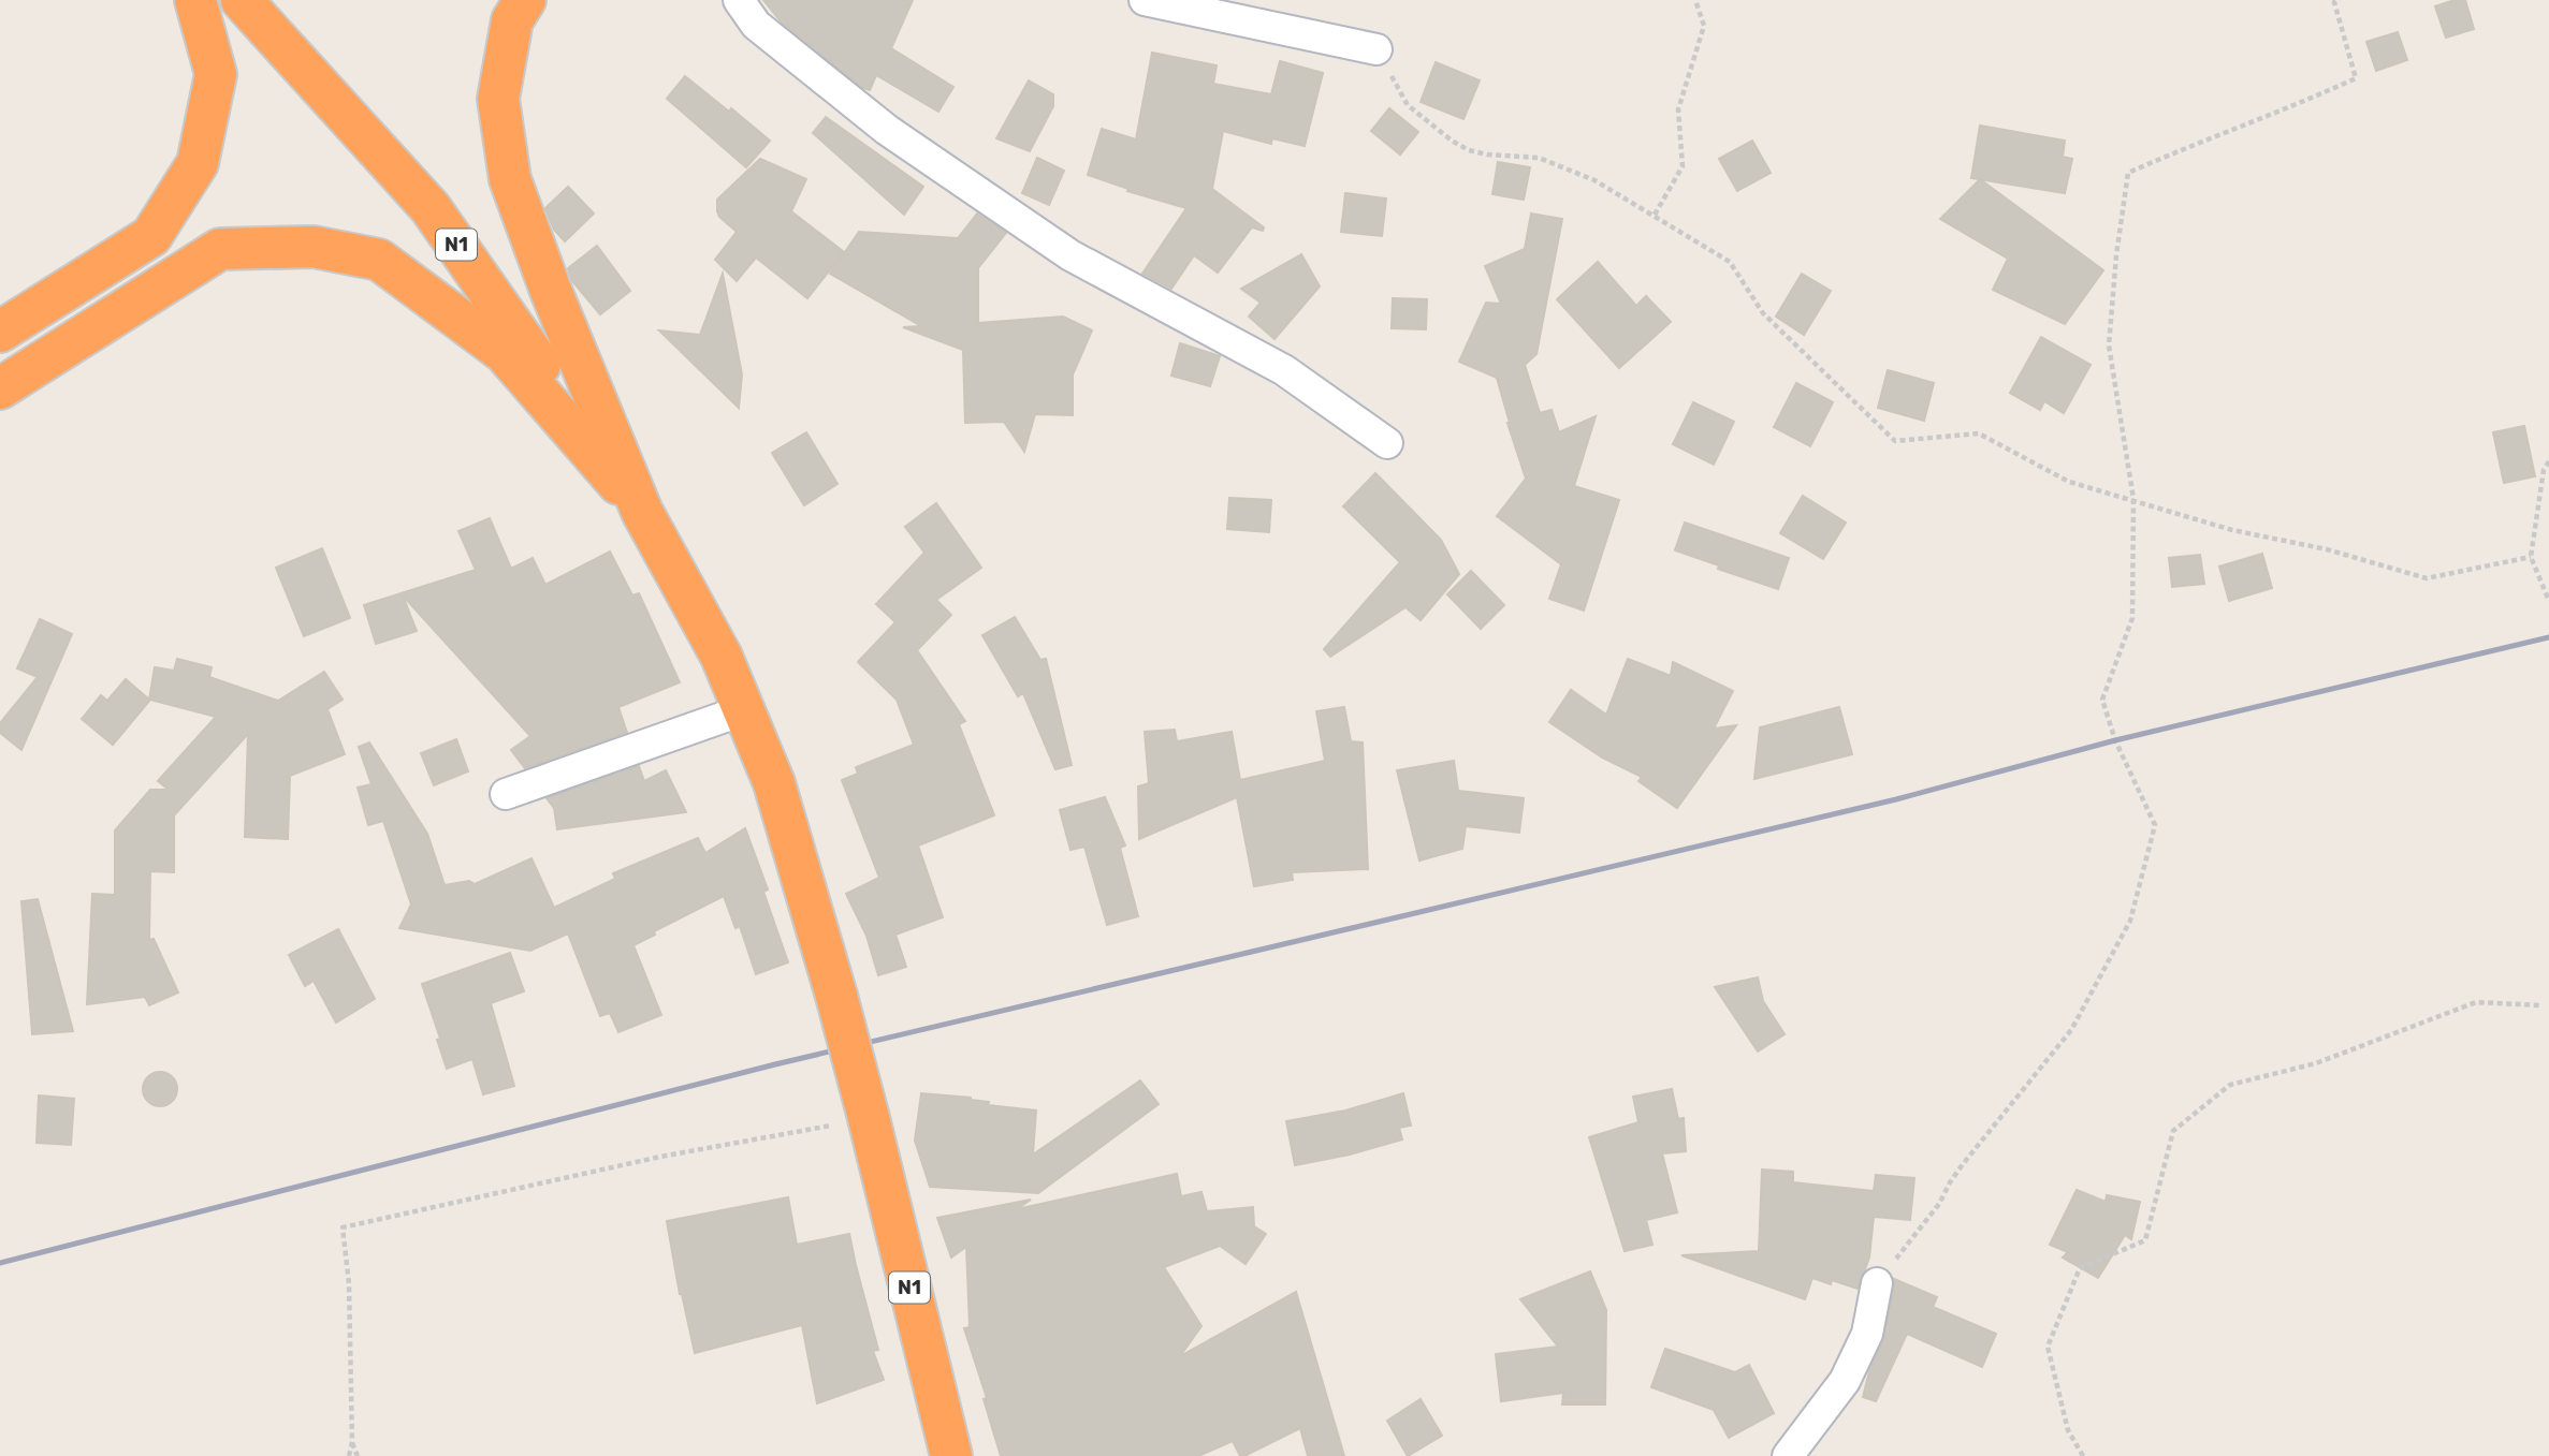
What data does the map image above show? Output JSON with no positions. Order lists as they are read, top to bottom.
{
  "streets": {
    "highway": ["N1"]
  }
}
